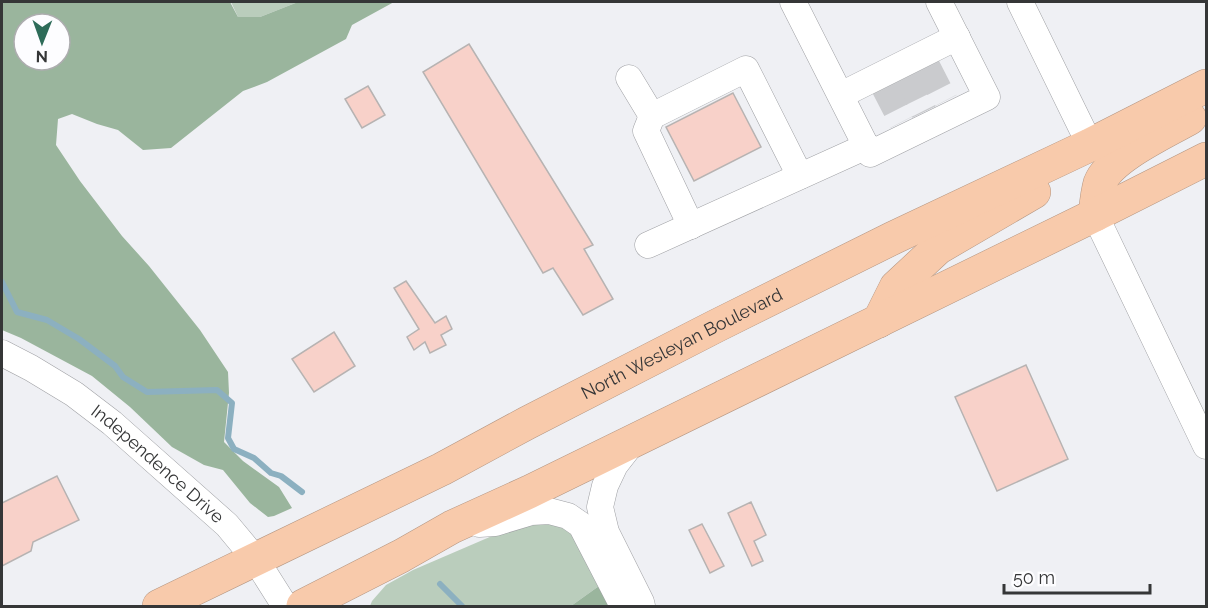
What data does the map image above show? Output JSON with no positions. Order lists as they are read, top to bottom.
{
  "streets": {
    "highway": ["North Wesleyan Boulevard"],
    "street": ["Independence Drive"]
  },
  "crossings": [
    ["North Wesleyan Boulevard", "Independence Drive"]
  ],
  "scale_bar": "50 m",
  "north": "bottom"
}
